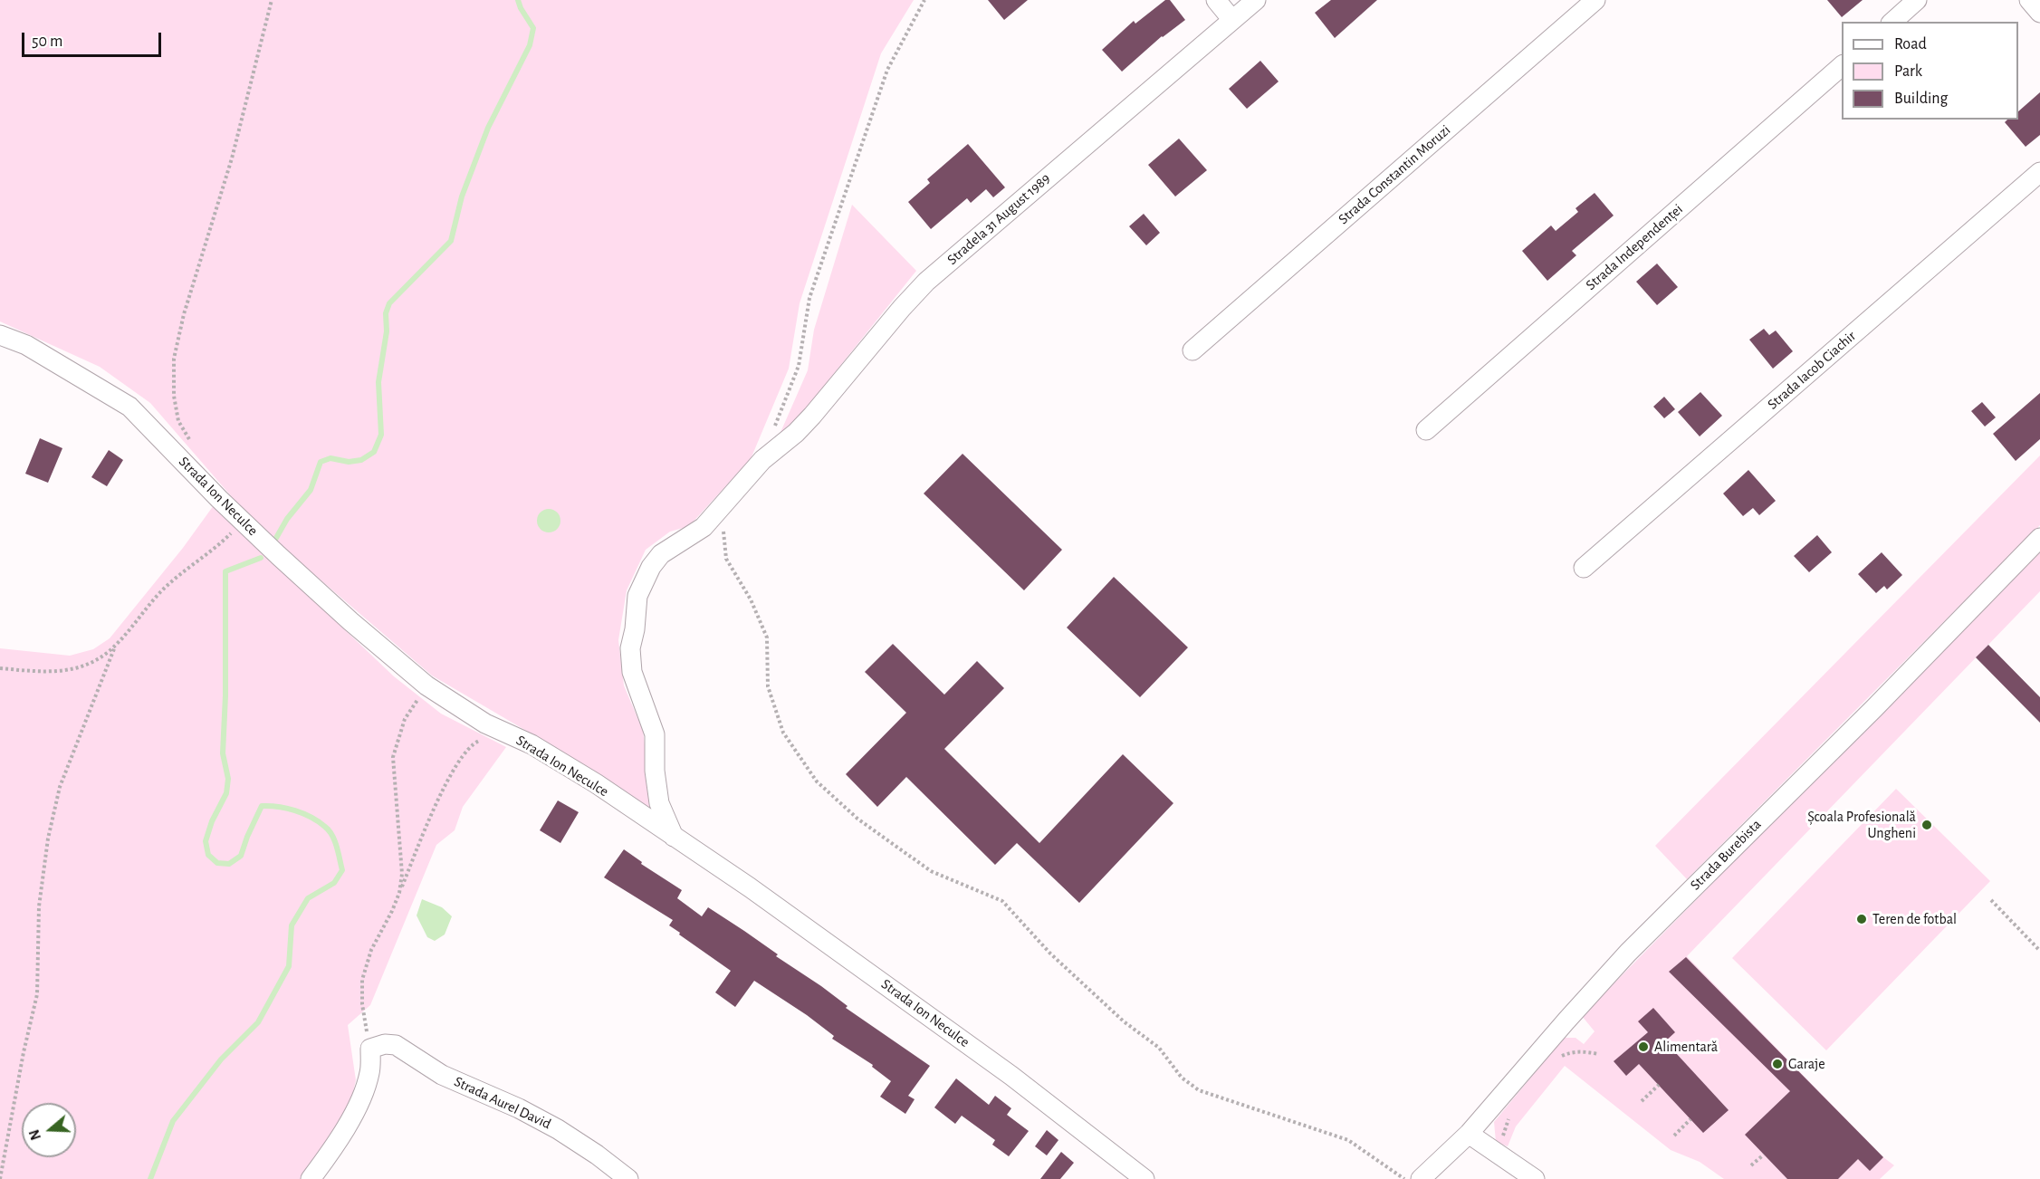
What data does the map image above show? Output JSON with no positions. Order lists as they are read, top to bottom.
{
  "streets": {
    "street": [
      "Strada Constantin Moruzi",
      "Stradela 31 August 1989",
      "Strada Independenței",
      "Strada Iacob Ciachir",
      "Strada Ion Neculce",
      "Strada Burebista",
      "Strada Aurel David"
    ]
  },
  "crossings": [
    ["Stradela 31 August 1989", "Strada Ion Neculce"]
  ],
  "places": [
    "Școala Profesională Ungheni",
    "Teren de fotbal",
    "Alimentară",
    "Garaje"
  ],
  "legend": ["Road", "Park", "Building"],
  "scale_bar": "50 m",
  "north": "left"
}
